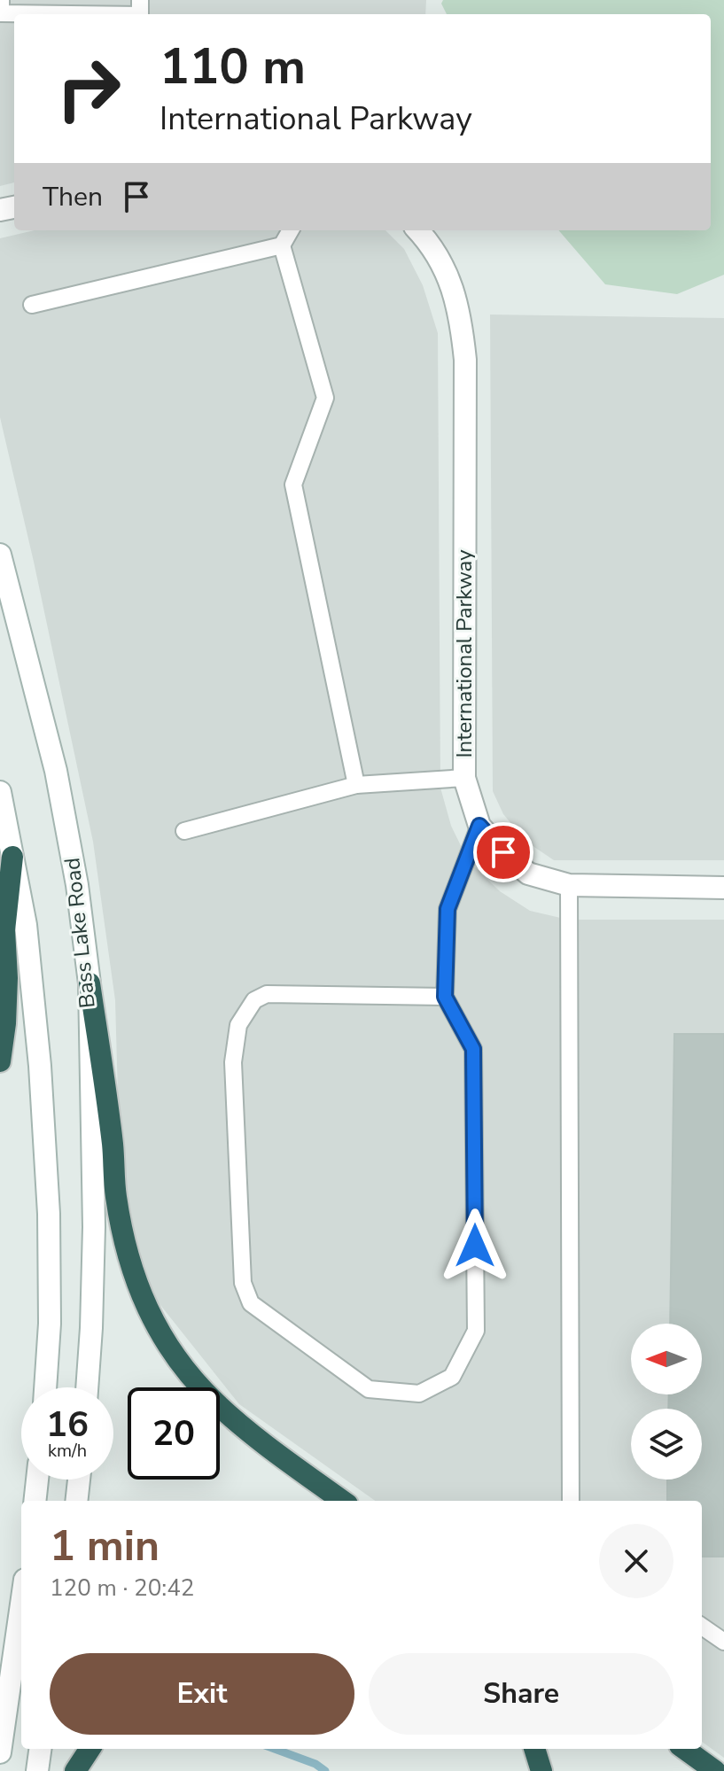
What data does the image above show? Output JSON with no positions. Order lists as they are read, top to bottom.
{
  "streets": {
    "main road": ["International Parkway", "Bass Lake Road"]
  },
  "north": "left",
  "page": {
    "turn": ["110 m", "International Parkway"],
    "then": "Then",
    "speed": "16 km/h",
    "limit": "20",
    "heading": ["1 min", "120 m · 20:42"],
    "buttons": ["Exit", "Share"]
  }
}
